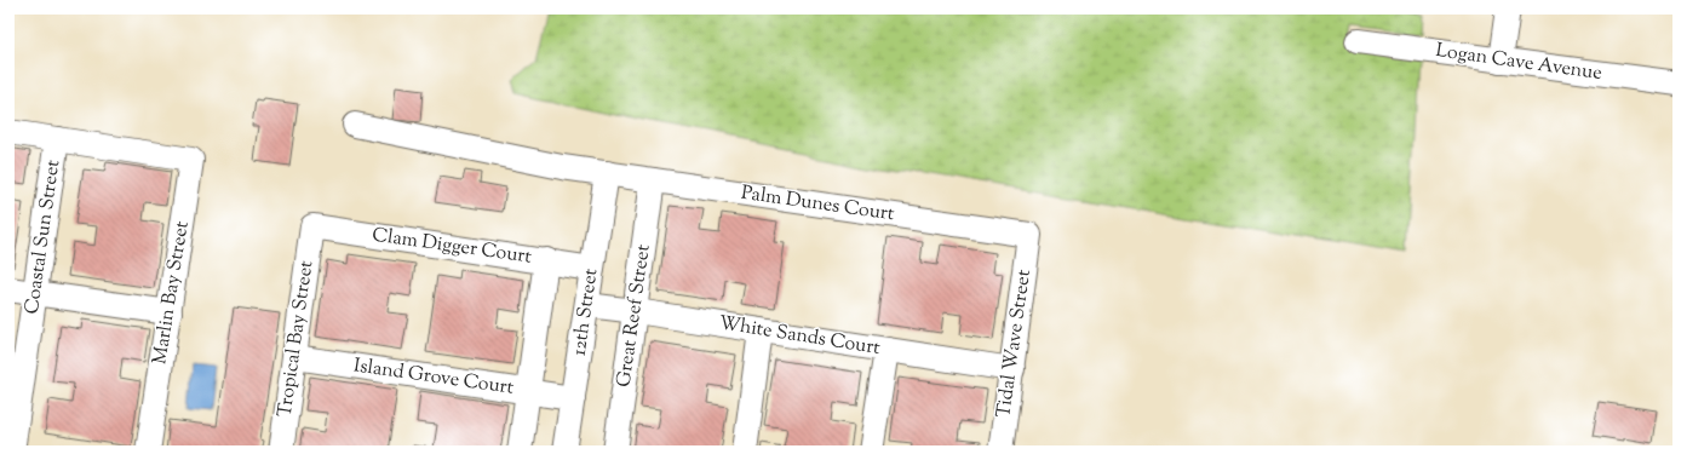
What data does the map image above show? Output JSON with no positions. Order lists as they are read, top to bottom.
{
  "streets": {
    "street": [
      "Logan Cave Avenue",
      "Palm Dunes Court",
      "Coastal Sun Street",
      "Clam Digger Court",
      "Marlin Bay Street",
      "12th Street",
      "Great Reef Street",
      "White Sands Court",
      "Tropical Bay Street",
      "Tidal Wave Street",
      "Island Grove Court"
    ]
  },
  "crossings": [
    ["Palm Dunes Court", "12th Street"],
    ["Palm Dunes Court", "Great Reef Street"],
    ["Palm Dunes Court", "Tidal Wave Street"],
    ["Coastal Sun Street", "Marlin Bay Street"],
    ["Clam Digger Court", "12th Street"],
    ["Clam Digger Court", "Tropical Bay Street"],
    ["12th Street", "White Sands Court"],
    ["12th Street", "Island Grove Court"],
    ["Great Reef Street", "White Sands Court"],
    ["White Sands Court", "Tidal Wave Street"],
    ["Tropical Bay Street", "Island Grove Court"]
  ]
}
